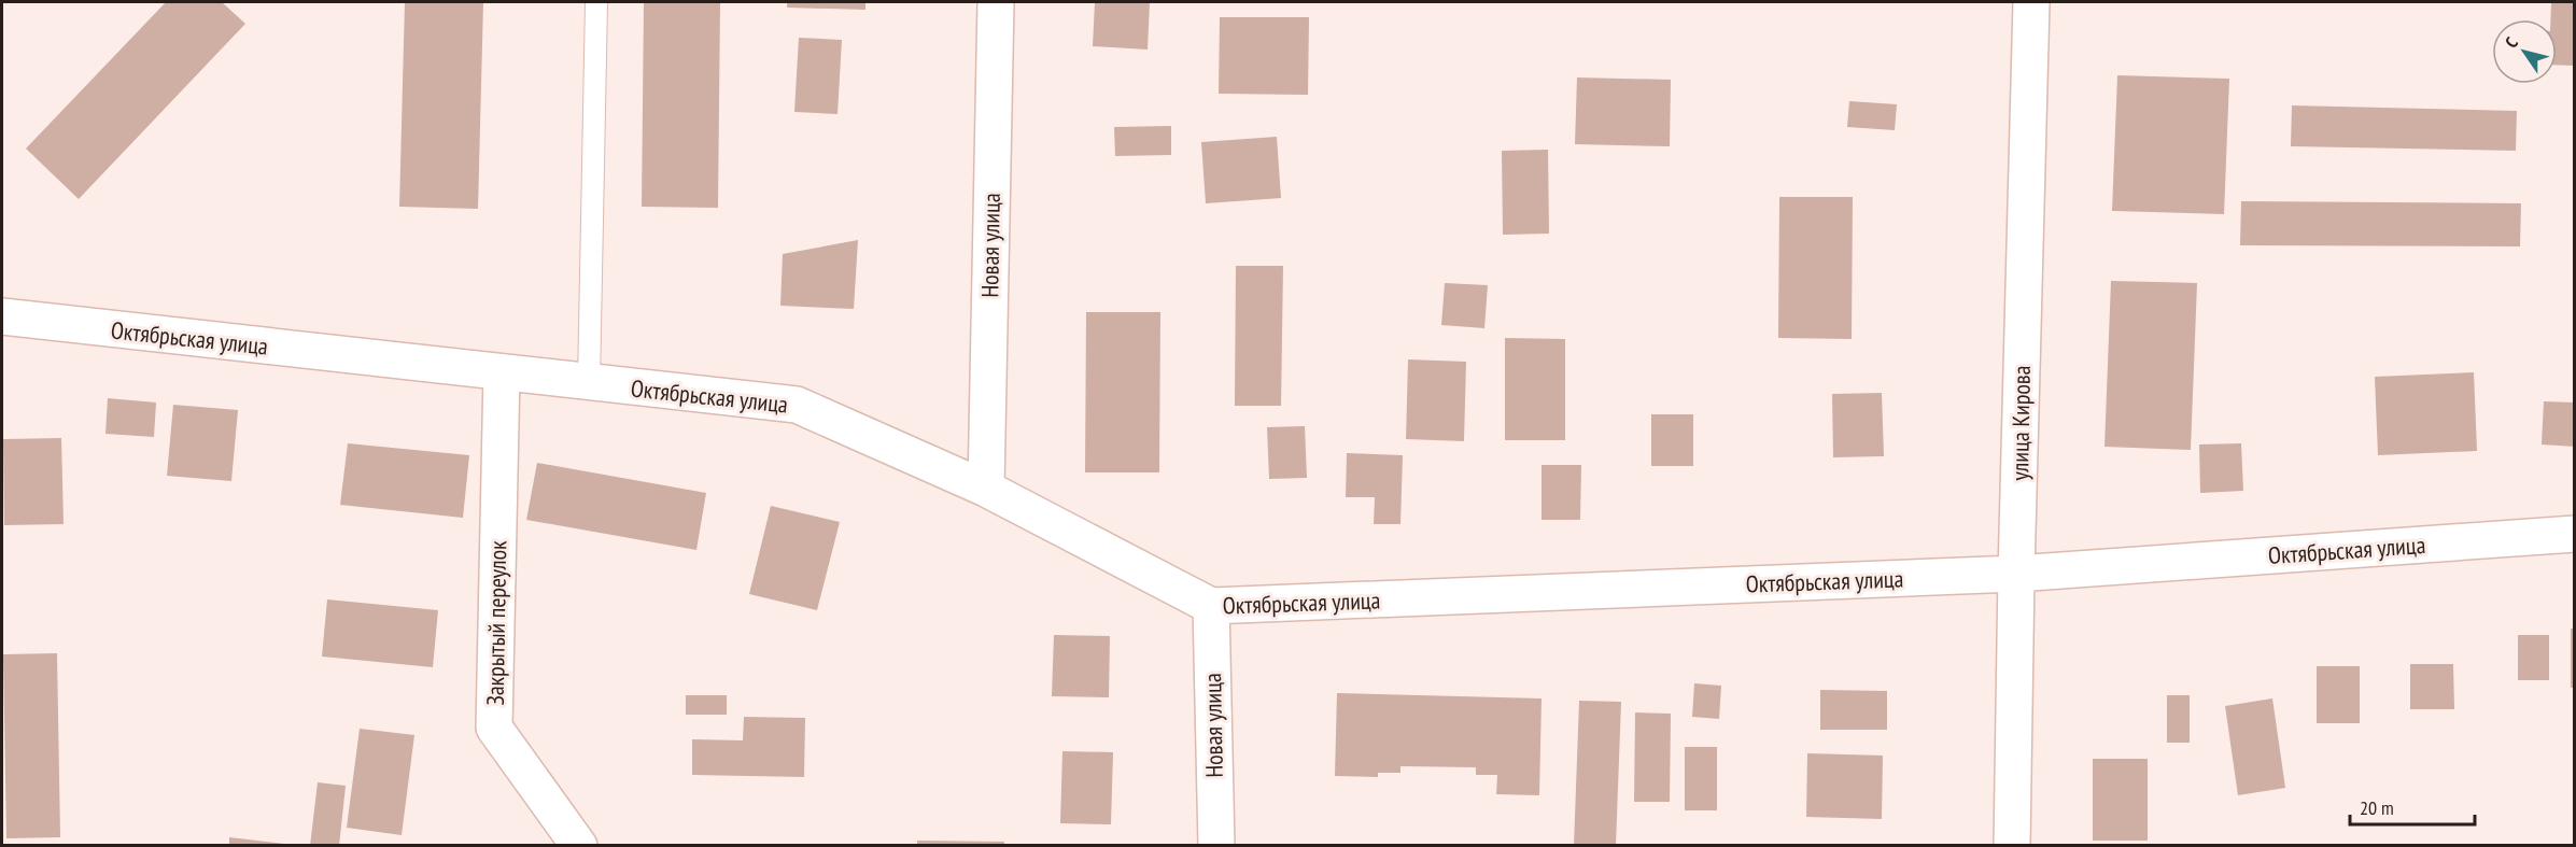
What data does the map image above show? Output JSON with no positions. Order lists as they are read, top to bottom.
{
  "streets": {
    "street": [
      "Новая улица",
      "Октябрьская улица",
      "улица Кирова",
      "Закрытый переулок"
    ]
  },
  "crossings": [
    ["Новая улица", "Октябрьская улица"],
    ["Октябрьская улица", "улица Кирова"],
    ["Октябрьская улица", "Закрытый переулок"]
  ],
  "scale_bar": "20 m",
  "north": "top left"
}
